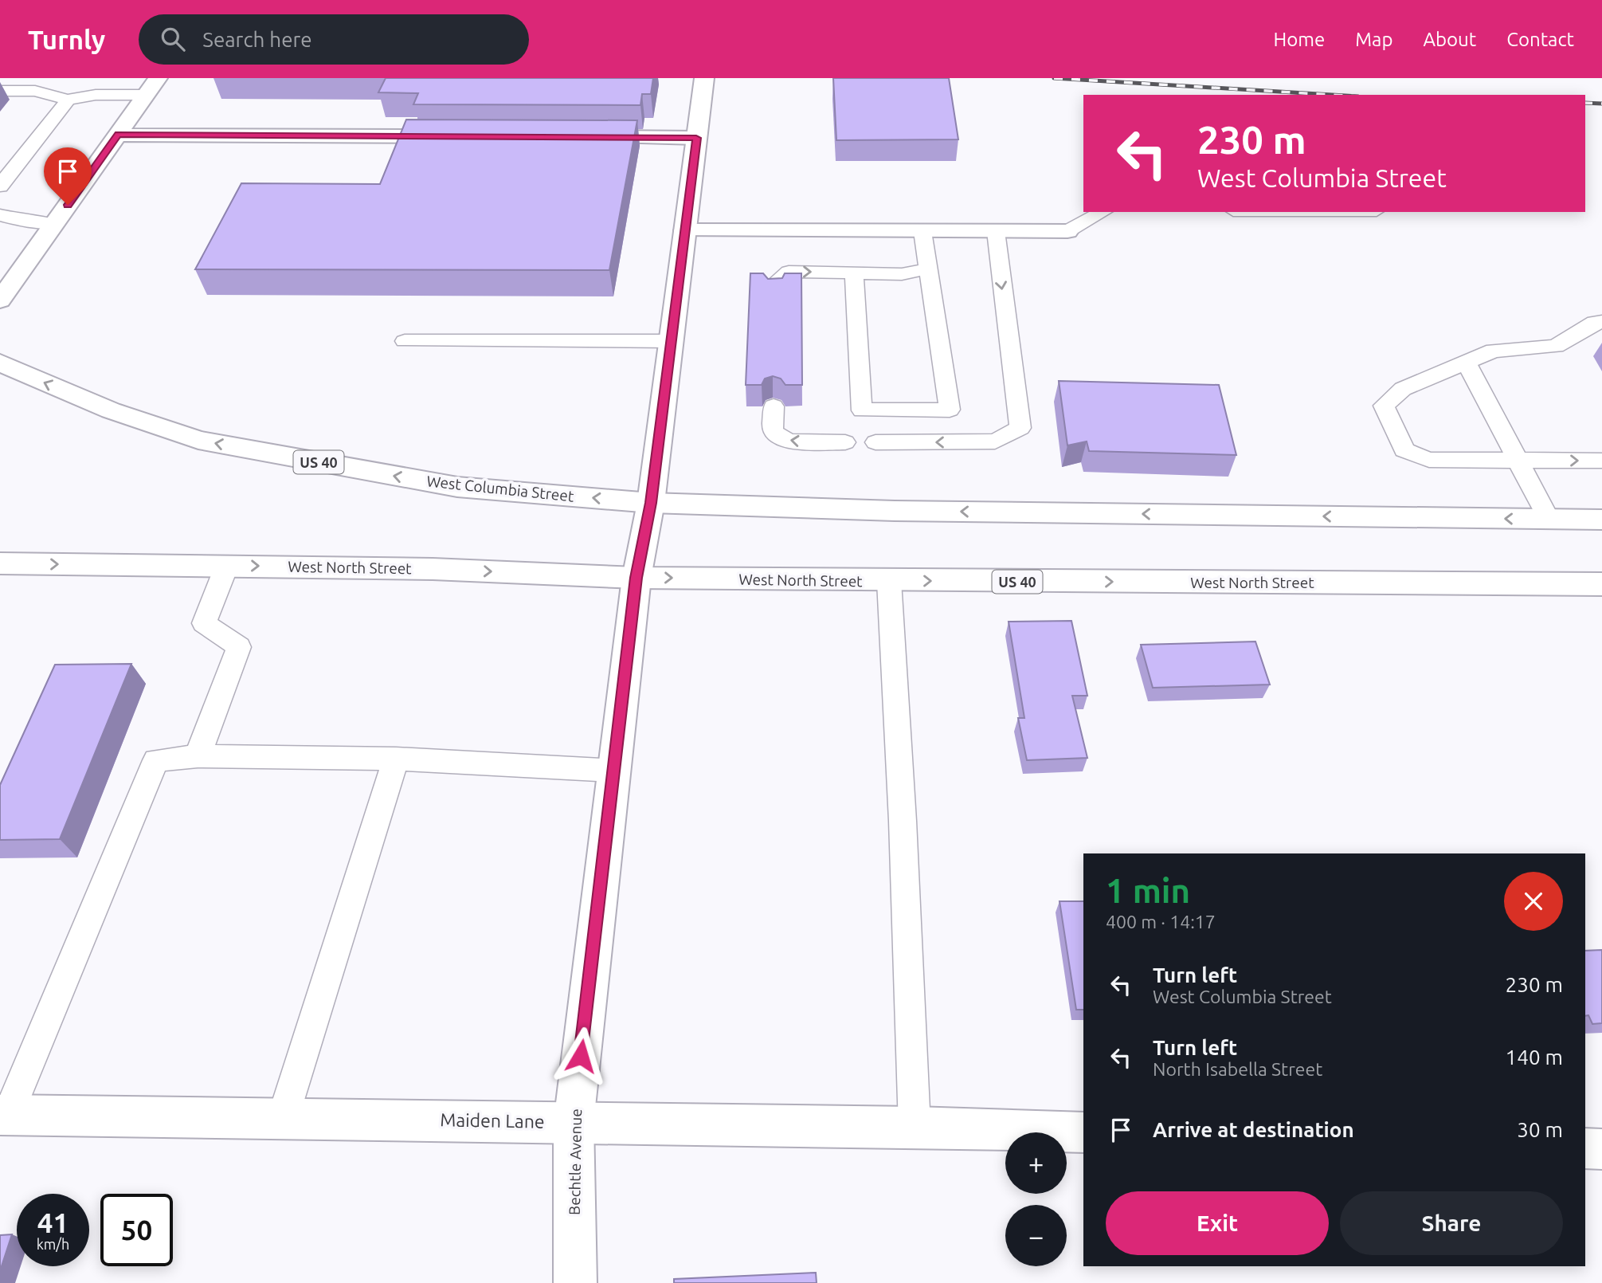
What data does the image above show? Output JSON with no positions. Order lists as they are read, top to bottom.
{
  "streets": {
    "main road": [
      "US 40",
      "West Columbia Street",
      "West North Street",
      "Maiden Lane",
      "Bechtle Avenue"
    ]
  },
  "crossings": [
    ["US 40", "West Columbia Street"],
    ["US 40", "Bechtle Avenue"],
    ["West Columbia Street", "Bechtle Avenue"],
    ["West North Street", "Bechtle Avenue"],
    ["Maiden Lane", "Bechtle Avenue"]
  ],
  "one_way": ["West Columbia Street"],
  "page": {
    "header": "Turnly",
    "search": "Search here",
    "nav": [
      "Home",
      "Map",
      "About",
      "Contact"
    ],
    "turn": ["230 m", "West Columbia Street"],
    "heading": ["1 min", "400 m · 14:17"],
    "list": [
      {
        "name": "Turn left",
        "note": "West Columbia Street",
        "value": "230 m"
      },
      {
        "name": "Turn left",
        "note": "North Isabella Street",
        "value": "140 m"
      },
      {
        "name": "Arrive at destination",
        "value": "30 m"
      }
    ],
    "map_buttons": ["+", "−"],
    "buttons": ["Exit", "Share"],
    "speed": "41 km/h",
    "limit": "50"
  }
}
